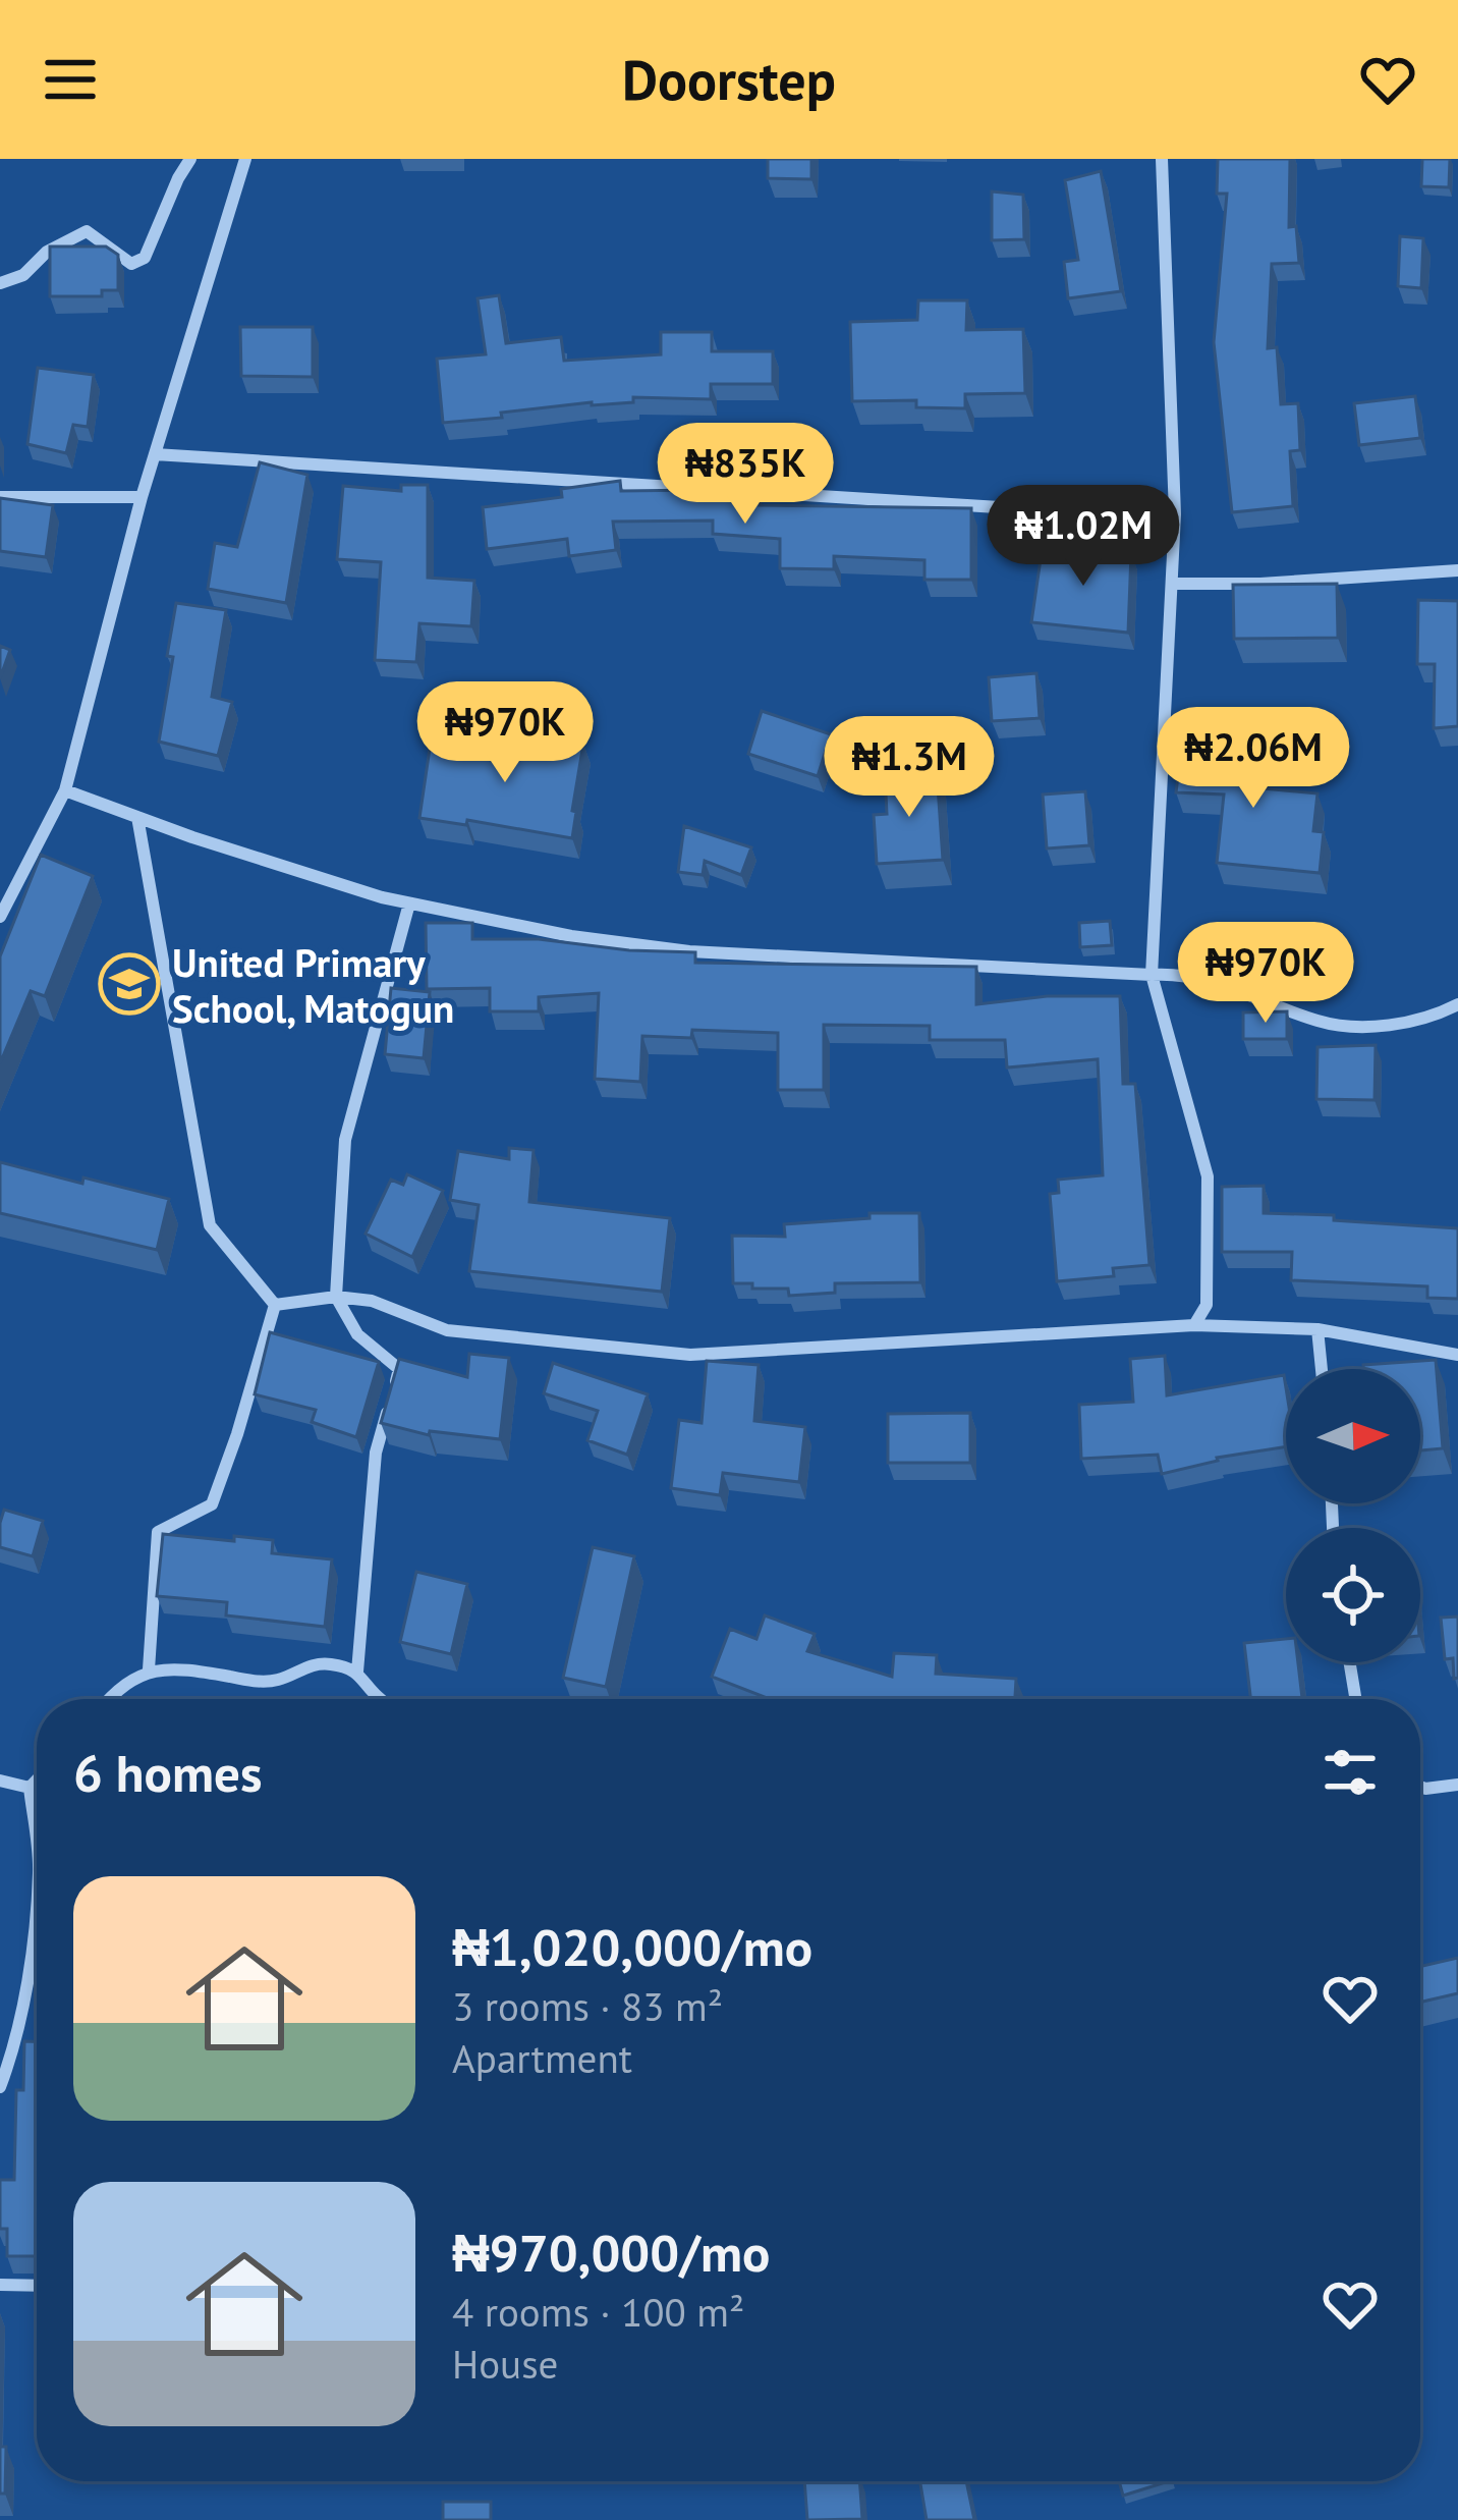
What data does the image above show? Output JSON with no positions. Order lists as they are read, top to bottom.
{
  "places": {
    "school or university": ["United Primary School, Matogun"]
  },
  "north": "right",
  "page": {
    "header": "Doorstep",
    "price": [
      "₦835K",
      "₦1.02M",
      "₦970K",
      "₦2.06M",
      "₦1.3M",
      "₦970K"
    ],
    "heading": "6 homes",
    "list": [
      {
        "name": "₦1,020,000/mo",
        "note": "3 rooms · 83 m² · Apartment"
      },
      {
        "name": "₦970,000/mo",
        "note": "4 rooms · 100 m² · House"
      }
    ]
  }
}
